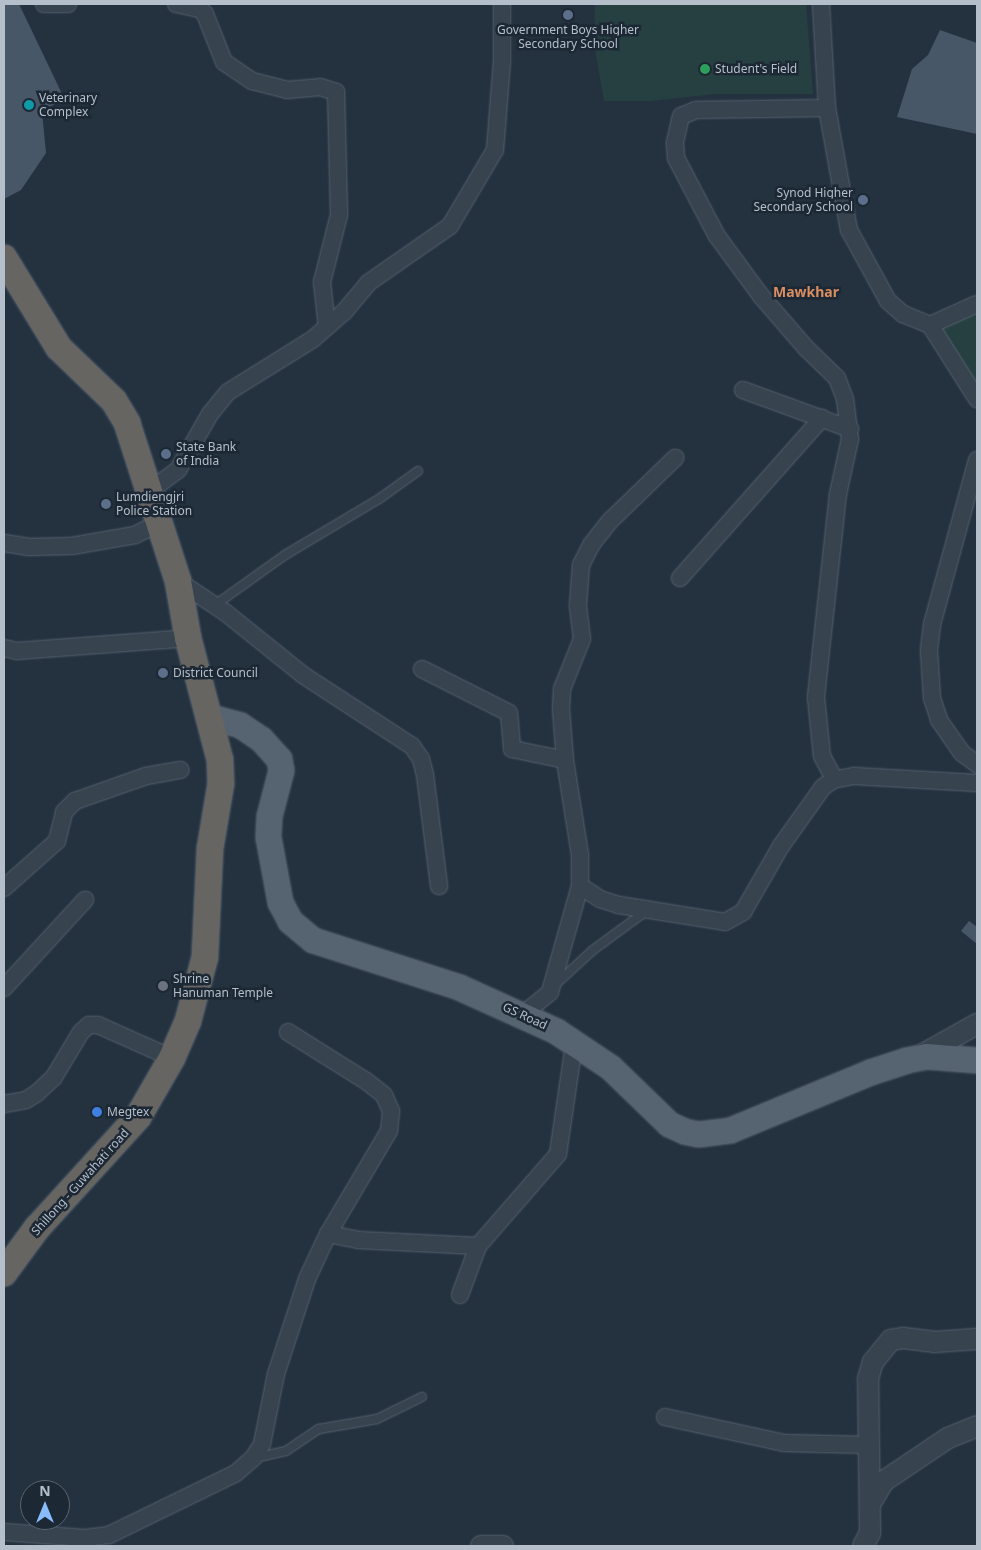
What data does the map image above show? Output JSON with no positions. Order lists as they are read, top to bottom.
{
  "streets": {
    "highway": ["Shillong - Guwahati road"],
    "main road": ["GS Road"]
  },
  "crossings": [
    ["GS Road", "Shillong - Guwahati road"]
  ],
  "districts": ["Mawkhar"],
  "places": [
    "Government Boys Higher Secondary School",
    "Student's Field",
    "Veterinary Complex",
    "Synod Higher Secondary School",
    "State Bank of India",
    "Lumdiengjri Police Station",
    "District Council",
    "Shrine Hanuman Temple",
    "Megtex"
  ],
  "north": "top"
}
